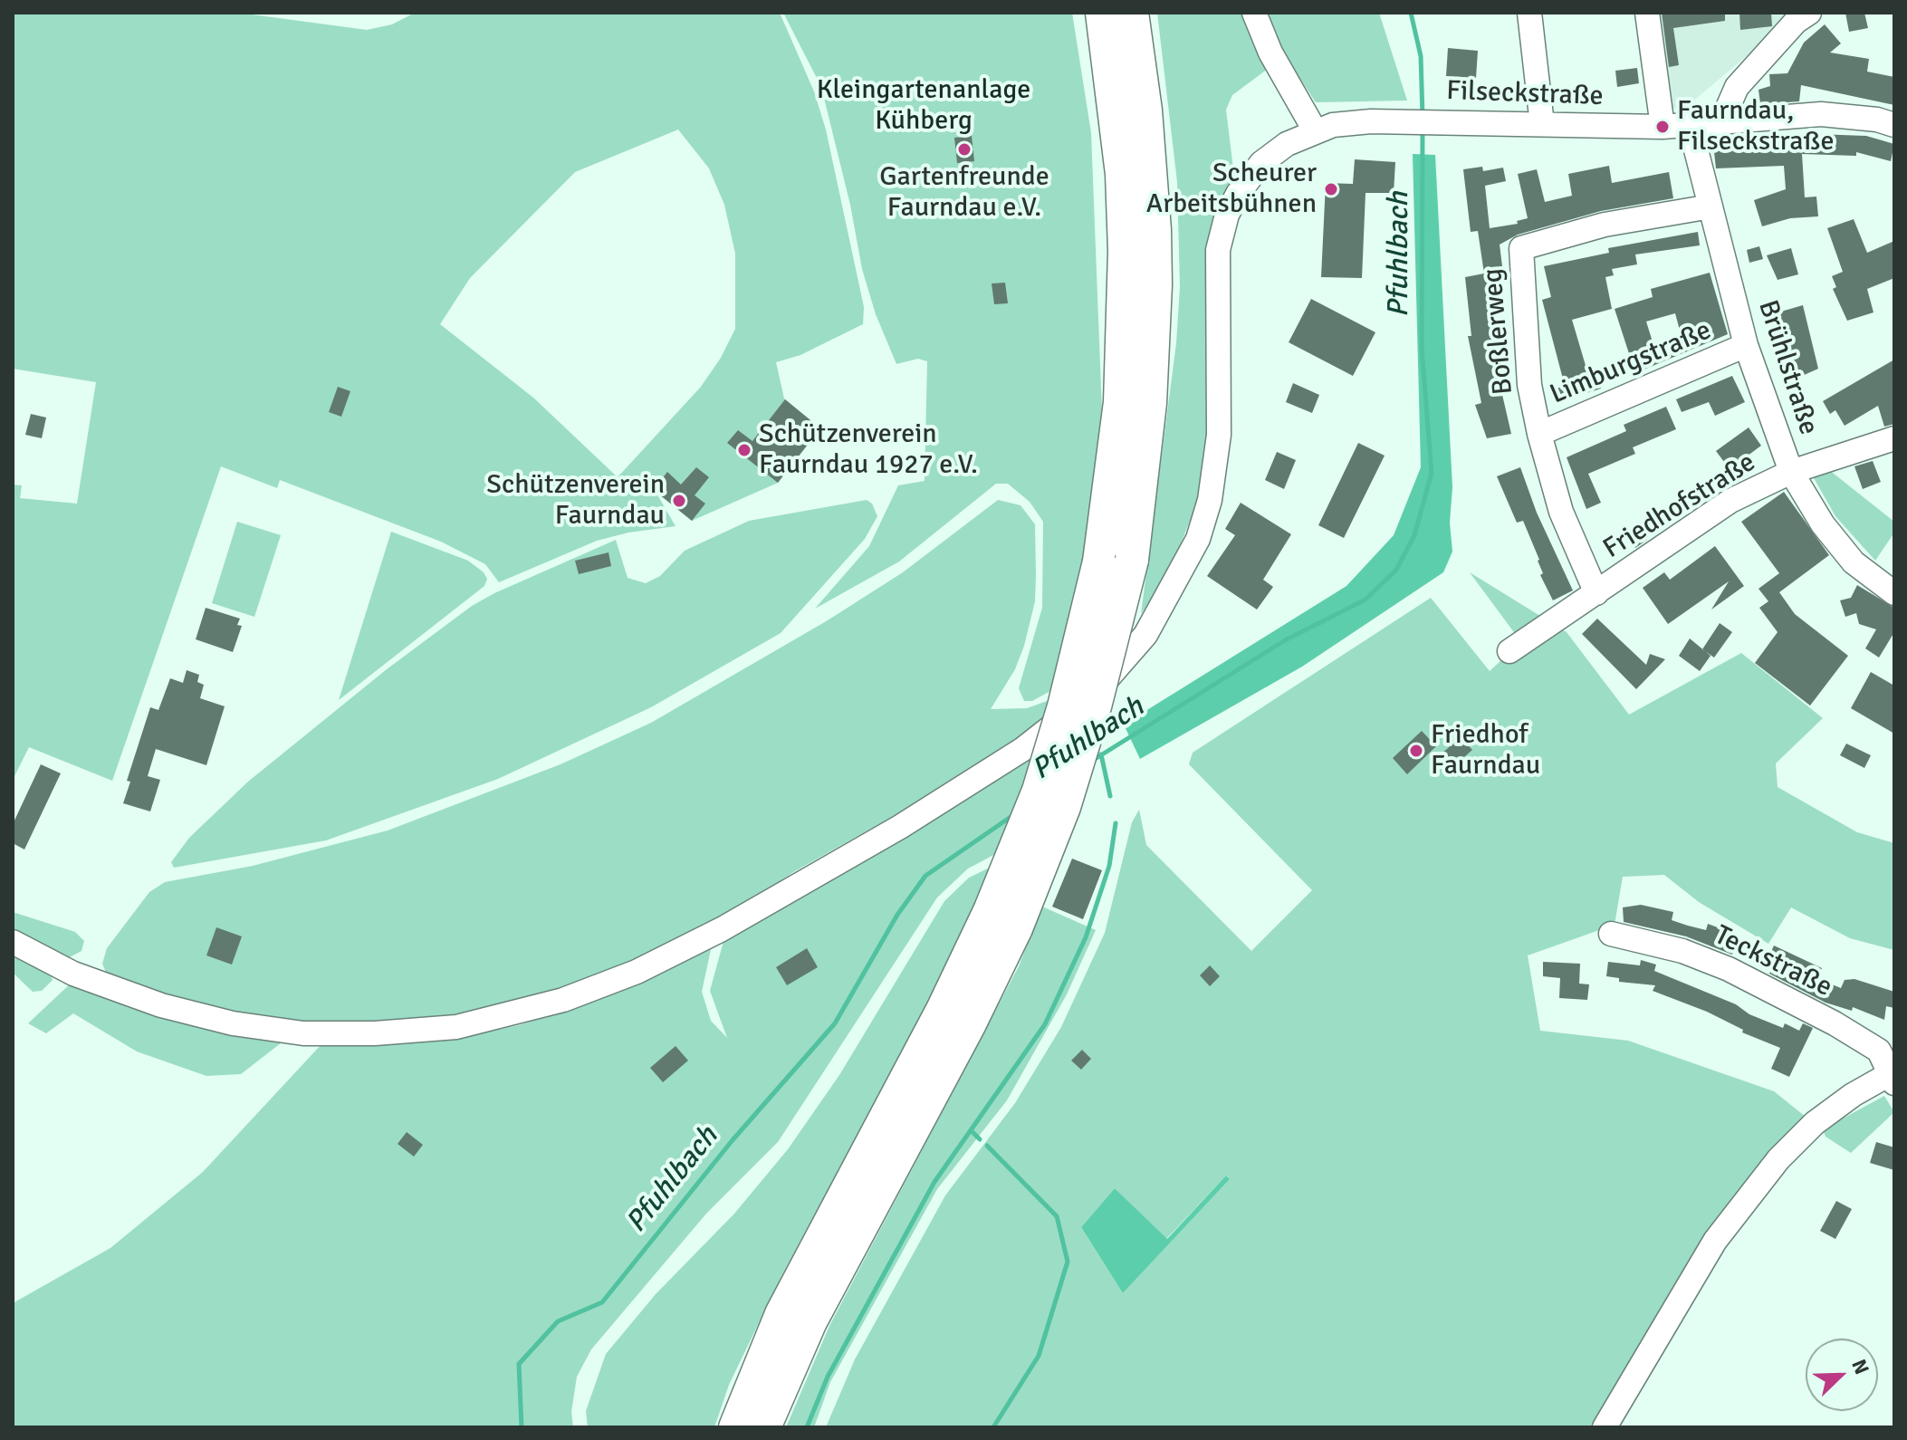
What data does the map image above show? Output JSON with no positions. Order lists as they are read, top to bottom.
{
  "streets": {
    "street": [
      "Filseckstraße",
      "Boßlerweg",
      "Limburgstraße",
      "Brühlstraße",
      "Friedhofstraße",
      "Teckstraße"
    ]
  },
  "crossings": [
    ["Filseckstraße", "Brühlstraße"],
    ["Boßlerweg", "Limburgstraße"],
    ["Boßlerweg", "Brühlstraße"],
    ["Boßlerweg", "Friedhofstraße"],
    ["Limburgstraße", "Brühlstraße"],
    ["Brühlstraße", "Friedhofstraße"]
  ],
  "water": ["Pfuhlbach"],
  "parks": ["Kleingartenanlage Kühberg"],
  "places": [
    "Faurndau, Filseckstraße",
    "Gartenfreunde Faurndau e.V.",
    "Scheurer Arbeitsbühnen",
    "Schützenverein Faurndau 1927 e.V.",
    "Schützenverein Faurndau",
    "Friedhof Faurndau"
  ],
  "north": "top right"
}
